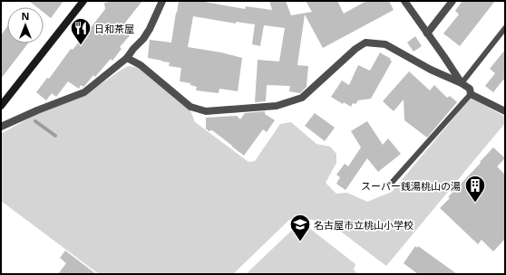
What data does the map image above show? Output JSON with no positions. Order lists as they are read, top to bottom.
{
  "places": {
    "restaurant": ["日和茶屋"],
    "building": ["スーパー銭湯桃山の湯"],
    "school or university": ["名古屋市立桃山小学校"]
  },
  "north": "top"
}
